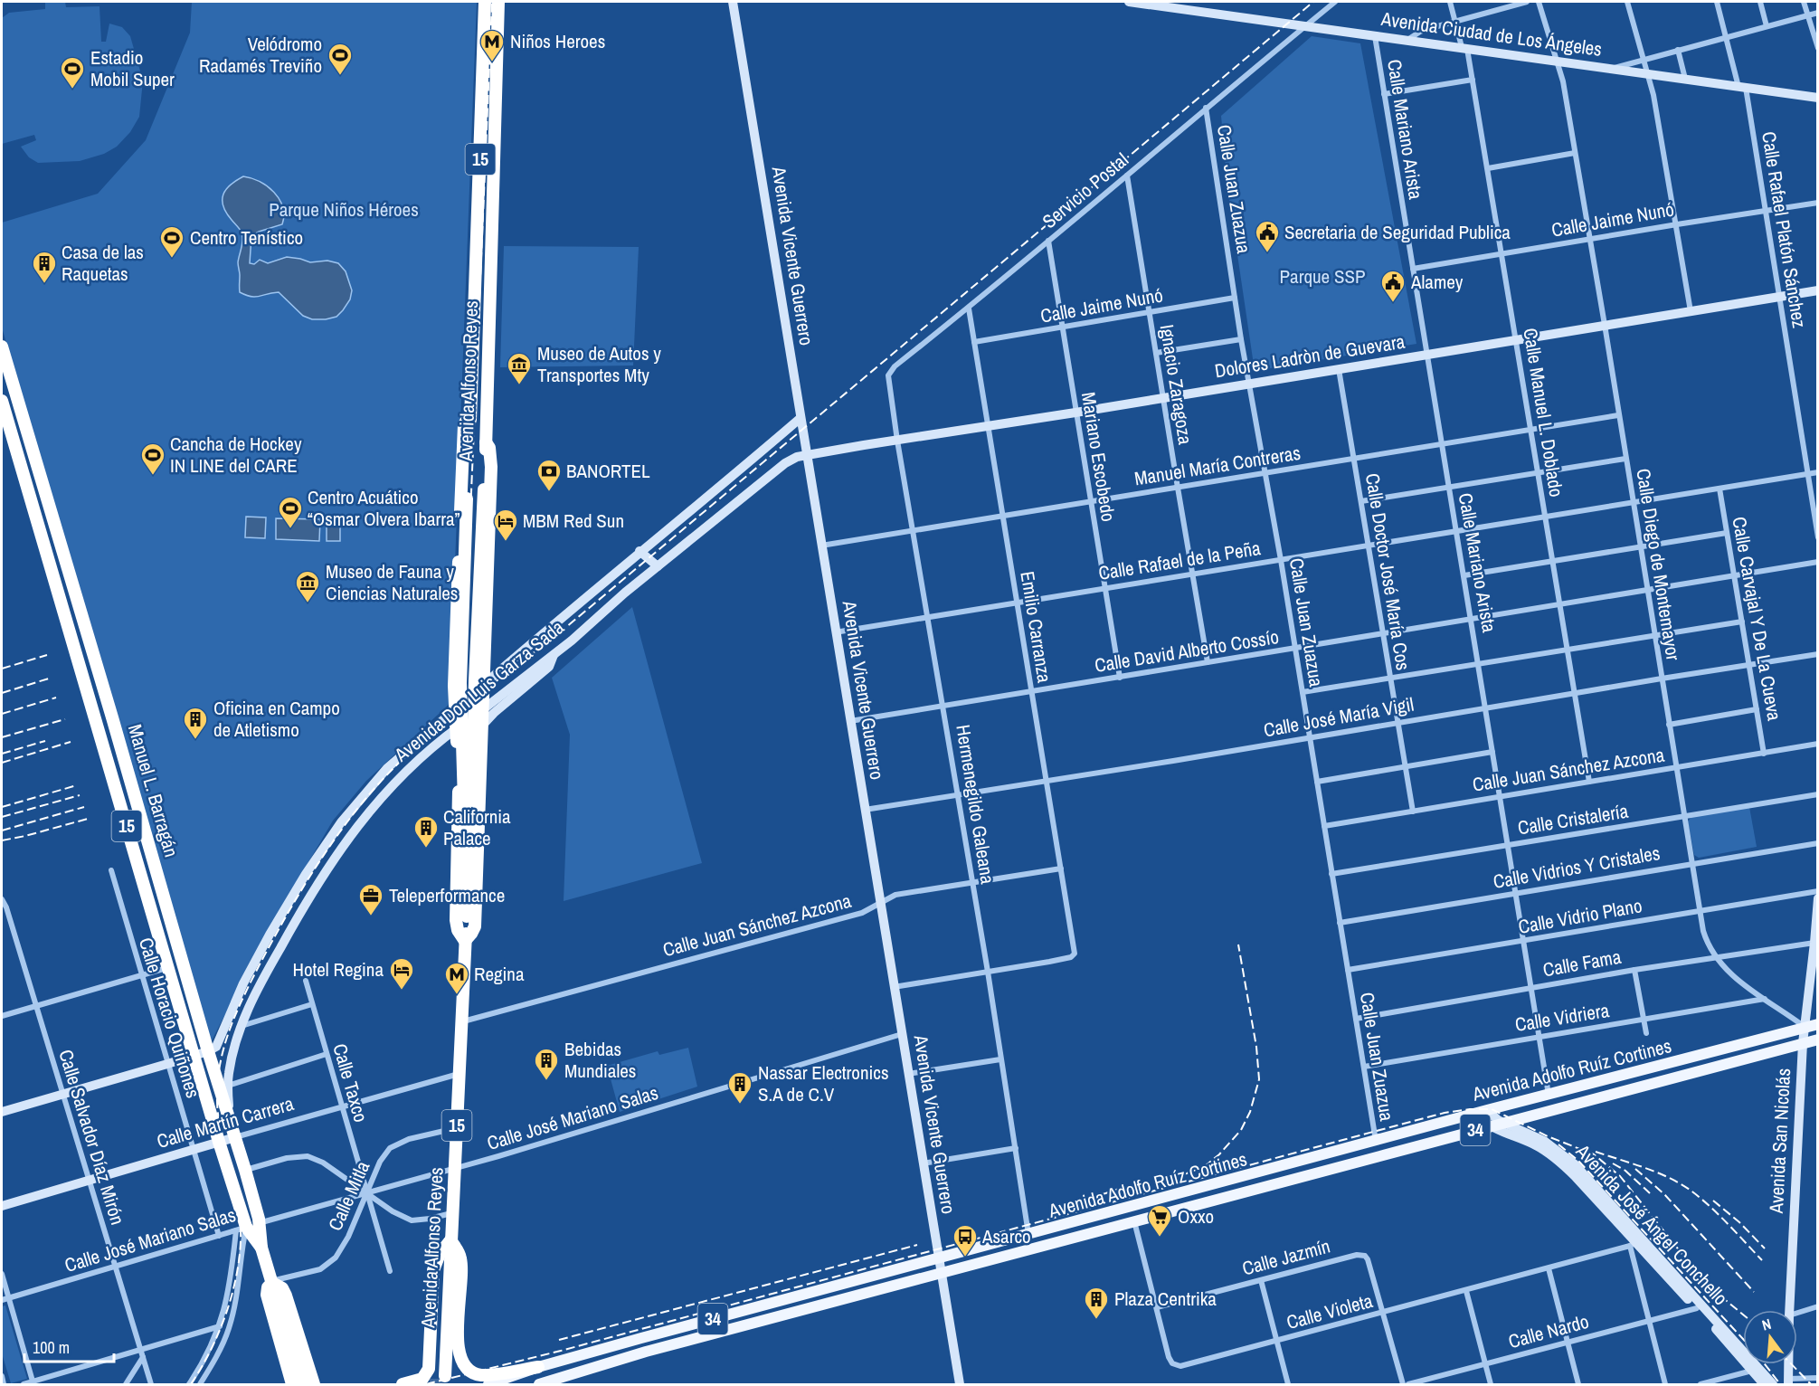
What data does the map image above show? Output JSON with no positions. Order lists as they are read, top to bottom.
{
  "streets": {
    "highway": ["15", "Avenida Alfonso Reyes", "Manuel L. Barragán"],
    "main road": ["Avenida Adolfo Ruíz Cortines", "34"],
    "street": [
      "Avenida Ciudad de Los Ángeles",
      "Calle Mariano Arista",
      "Calle Juan Zuazua",
      "Servicio Postal",
      "Calle Jaime Nunó",
      "Calle Rafael Platón Sánchez",
      "Avenida Vicente Guerrero",
      "Dolores Ladròn de Guevara",
      "Ignacio Zaragoza",
      "Calle Manuel L. Doblado",
      "Mariano Escobedo",
      "Manuel María Contreras",
      "Calle Rafael de la Peña",
      "Calle Diego de Montemayor",
      "Calle Doctor José María Cos",
      "Calle Carvajal Y De La Cueva",
      "Emilio Carranza",
      "Calle David Alberto Cossío",
      "Avenida Don Luis Garza Sada",
      "Calle José María Vigil",
      "Calle Juan Sánchez Azcona",
      "Hermenegildo Galeana",
      "Calle Cristalería",
      "Calle Vidrios Y Cristales",
      "Calle Vidrio Plano",
      "Calle Fama",
      "Calle Horacio Quiñones",
      "Calle Vidriera",
      "Calle Taxco",
      "Calle José Mariano Salas",
      "Calle Martín Carrera",
      "Calle Salvador Díaz Mirón",
      "Avenida San Nicolás",
      "Calle Mitla",
      "Avenida José Ángel Conchello",
      "Calle Jazmín",
      "Calle Violeta",
      "Calle Nardo"
    ]
  },
  "crossings": [
    ["Avenida Ciudad de Los Ángeles", "Calle Mariano Arista"],
    ["Avenida Ciudad de Los Ángeles", "Servicio Postal"],
    ["Avenida Ciudad de Los Ángeles", "Calle Rafael Platón Sánchez"],
    ["Avenida Ciudad de Los Ángeles", "Calle Manuel L. Doblado"],
    ["Avenida Ciudad de Los Ángeles", "Calle Diego de Montemayor"],
    ["Calle Mariano Arista", "Calle Jaime Nunó"],
    ["Calle Mariano Arista", "Dolores Ladròn de Guevara"],
    ["Calle Mariano Arista", "Manuel María Contreras"],
    ["Calle Mariano Arista", "Calle Rafael de la Peña"],
    ["Calle Mariano Arista", "Calle David Alberto Cossío"],
    ["Calle Mariano Arista", "Calle José María Vigil"],
    ["Calle Mariano Arista", "Calle Juan Sánchez Azcona"],
    ["Calle Mariano Arista", "Calle Cristalería"],
    ["Calle Mariano Arista", "Calle Vidrios Y Cristales"],
    ["Calle Mariano Arista", "Calle Vidrio Plano"],
    ["Calle Mariano Arista", "Calle Fama"],
    ["Calle Mariano Arista", "Calle Vidriera"],
    ["Calle Mariano Arista", "Avenida Adolfo Ruíz Cortines"],
    ["Calle Juan Zuazua", "Servicio Postal"],
    ["Calle Juan Zuazua", "Calle Jaime Nunó"],
    ["Calle Juan Zuazua", "Dolores Ladròn de Guevara"],
    ["Calle Juan Zuazua", "Manuel María Contreras"],
    ["Calle Juan Zuazua", "Calle Rafael de la Peña"],
    ["Calle Juan Zuazua", "Calle David Alberto Cossío"],
    ["Calle Juan Zuazua", "Calle José María Vigil"],
    ["Calle Juan Zuazua", "Calle Juan Sánchez Azcona"],
    ["Calle Juan Zuazua", "Calle Cristalería"],
    ["Calle Juan Zuazua", "Calle Vidrios Y Cristales"],
    ["Calle Juan Zuazua", "Calle Vidrio Plano"],
    ["Calle Juan Zuazua", "Calle Fama"],
    ["Calle Juan Zuazua", "Calle Vidriera"],
    ["Calle Juan Zuazua", "Avenida Adolfo Ruíz Cortines"],
    ["Servicio Postal", "Ignacio Zaragoza"],
    ["Servicio Postal", "Mariano Escobedo"],
    ["Servicio Postal", "Emilio Carranza"],
    ["Servicio Postal", "Hermenegildo Galeana"],
    ["Calle Jaime Nunó", "Calle Rafael Platón Sánchez"],
    ["Calle Jaime Nunó", "Ignacio Zaragoza"],
    ["Calle Jaime Nunó", "Calle Manuel L. Doblado"],
    ["Calle Jaime Nunó", "Mariano Escobedo"],
    ["Calle Jaime Nunó", "Calle Diego de Montemayor"],
    ["Calle Jaime Nunó", "Emilio Carranza"],
    ["Calle Rafael Platón Sánchez", "Dolores Ladròn de Guevara"],
    ["Calle Rafael Platón Sánchez", "Calle Rafael de la Peña"],
    ["Avenida Vicente Guerrero", "Dolores Ladròn de Guevara"],
    ["Avenida Vicente Guerrero", "Manuel María Contreras"],
    ["Avenida Vicente Guerrero", "Calle Rafael de la Peña"],
    ["Avenida Vicente Guerrero", "Calle David Alberto Cossío"],
    ["Avenida Vicente Guerrero", "Avenida Don Luis Garza Sada"],
    ["Avenida Vicente Guerrero", "Calle José María Vigil"],
    ["Avenida Vicente Guerrero", "Calle Juan Sánchez Azcona"],
    ["Avenida Vicente Guerrero", "Avenida Adolfo Ruíz Cortines"],
    ["Avenida Vicente Guerrero", "Calle José Mariano Salas"],
    ["Dolores Ladròn de Guevara", "Ignacio Zaragoza"],
    ["Dolores Ladròn de Guevara", "Calle Manuel L. Doblado"],
    ["Dolores Ladròn de Guevara", "Mariano Escobedo"],
    ["Dolores Ladròn de Guevara", "Calle Diego de Montemayor"],
    ["Dolores Ladròn de Guevara", "Calle Doctor José María Cos"],
    ["Dolores Ladròn de Guevara", "Emilio Carranza"],
    ["Dolores Ladròn de Guevara", "Avenida Don Luis Garza Sada"],
    ["Dolores Ladròn de Guevara", "Hermenegildo Galeana"],
    ["Avenida Alfonso Reyes", "Calle Juan Sánchez Azcona"],
    ["Avenida Alfonso Reyes", "Calle José Mariano Salas"],
    ["Avenida Alfonso Reyes", "Calle Martín Carrera"],
    ["Avenida Alfonso Reyes", "Calle Mitla"],
    ["Ignacio Zaragoza", "Manuel María Contreras"],
    ["Ignacio Zaragoza", "Calle Rafael de la Peña"],
    ["Ignacio Zaragoza", "Calle David Alberto Cossío"],
    ["Calle Manuel L. Doblado", "Manuel María Contreras"],
    ["Calle Manuel L. Doblado", "Calle Rafael de la Peña"],
    ["Calle Manuel L. Doblado", "Calle David Alberto Cossío"],
    ["Calle Manuel L. Doblado", "Calle José María Vigil"],
    ["Calle Manuel L. Doblado", "Calle Juan Sánchez Azcona"],
    ["Mariano Escobedo", "Manuel María Contreras"],
    ["Mariano Escobedo", "Calle Rafael de la Peña"],
    ["Mariano Escobedo", "Calle David Alberto Cossío"],
    ["Manuel María Contreras", "Calle Diego de Montemayor"],
    ["Manuel María Contreras", "Calle Doctor José María Cos"],
    ["Manuel María Contreras", "Emilio Carranza"],
    ["Manuel María Contreras", "Hermenegildo Galeana"],
    ["Calle Rafael de la Peña", "Calle Diego de Montemayor"],
    ["Calle Rafael de la Peña", "Calle Doctor José María Cos"],
    ["Calle Rafael de la Peña", "Calle Carvajal Y De La Cueva"],
    ["Calle Rafael de la Peña", "Emilio Carranza"],
    ["Calle Rafael de la Peña", "Hermenegildo Galeana"],
    ["Calle Diego de Montemayor", "Calle David Alberto Cossío"],
    ["Calle Diego de Montemayor", "Calle José María Vigil"],
    ["Calle Diego de Montemayor", "Calle Juan Sánchez Azcona"],
    ["Calle Diego de Montemayor", "Calle Cristalería"],
    ["Calle Diego de Montemayor", "Calle Vidrios Y Cristales"],
    ["Calle Diego de Montemayor", "Calle Vidrio Plano"],
    ["Calle Diego de Montemayor", "Calle Fama"],
    ["Calle Diego de Montemayor", "Calle Vidriera"],
    ["Calle Diego de Montemayor", "Avenida Adolfo Ruíz Cortines"],
    ["Calle Diego de Montemayor", "Avenida San Nicolás"],
    ["Calle Doctor José María Cos", "Calle David Alberto Cossío"],
    ["Calle Doctor José María Cos", "Calle José María Vigil"],
    ["Calle Doctor José María Cos", "Calle Juan Sánchez Azcona"],
    ["Calle Carvajal Y De La Cueva", "Calle David Alberto Cossío"],
    ["Calle Carvajal Y De La Cueva", "Calle José María Vigil"],
    ["Calle Carvajal Y De La Cueva", "Calle Juan Sánchez Azcona"],
    ["Emilio Carranza", "Calle David Alberto Cossío"],
    ["Emilio Carranza", "Calle José María Vigil"],
    ["Emilio Carranza", "Calle Juan Sánchez Azcona"],
    ["Emilio Carranza", "Hermenegildo Galeana"],
    ["Calle David Alberto Cossío", "Hermenegildo Galeana"],
    ["Avenida Don Luis Garza Sada", "Manuel L. Barragán"],
    ["Calle José María Vigil", "Hermenegildo Galeana"],
    ["Calle Juan Sánchez Azcona", "Hermenegildo Galeana"],
    ["Manuel L. Barragán", "Calle José Mariano Salas"],
    ["Manuel L. Barragán", "Calle Martín Carrera"],
    ["Manuel L. Barragán", "Calle Mitla"],
    ["Hermenegildo Galeana", "Avenida Adolfo Ruíz Cortines"],
    ["Calle Fama", "Avenida San Nicolás"],
    ["Calle Horacio Quiñones", "Calle José Mariano Salas"],
    ["Calle Horacio Quiñones", "Calle Martín Carrera"],
    ["Avenida Adolfo Ruíz Cortines", "Avenida San Nicolás"],
    ["Avenida Adolfo Ruíz Cortines", "Avenida José Ángel Conchello"],
    ["Avenida Adolfo Ruíz Cortines", "Calle Violeta"],
    ["Calle Taxco", "Calle José Mariano Salas"],
    ["Calle Taxco", "Calle Martín Carrera"],
    ["Calle Taxco", "Calle Mitla"],
    ["Calle José Mariano Salas", "Calle Salvador Díaz Mirón"],
    ["Calle José Mariano Salas", "Calle Mitla"],
    ["Calle Martín Carrera", "Calle Salvador Díaz Mirón"],
    ["Avenida José Ángel Conchello", "Calle Violeta"],
    ["Avenida José Ángel Conchello", "Calle Nardo"],
    ["Calle Jazmín", "Calle Violeta"]
  ],
  "parks": ["Parque Niños Héroes", "Parque SSP"],
  "places": {
    "metro station": ["Niños Heroes", "Regina"],
    "sports": [
      "Velódromo Radamés Treviño",
      "Estadio Mobil Super",
      "Centro Tenístico",
      "Cancha de Hockey IN LINE del CARE",
      "Centro Acuático “Osmar Olvera Ibarra”"
    ],
    "public building": ["Secretaria de Seguridad Publica", "Alamey"],
    "building": [
      "Casa de las Raquetas",
      "Oficina en Campo de Atletismo",
      "California Palace",
      "Bebidas Mundiales",
      "Nassar Electronics S.A de C.V",
      "Plaza Centrika"
    ],
    "museum": ["Museo de Autos y Transportes Mty", "Museo de Fauna y Ciencias Naturales"],
    "bank": ["BANORTEL"],
    "hotel": ["MBM Red Sun", "Hotel Regina"],
    "office": ["Teleperformance"],
    "supermarket": ["Oxxo"],
    "bus stop": ["Asarco"]
  },
  "scale_bar": "100 m",
  "north": "top"
}
